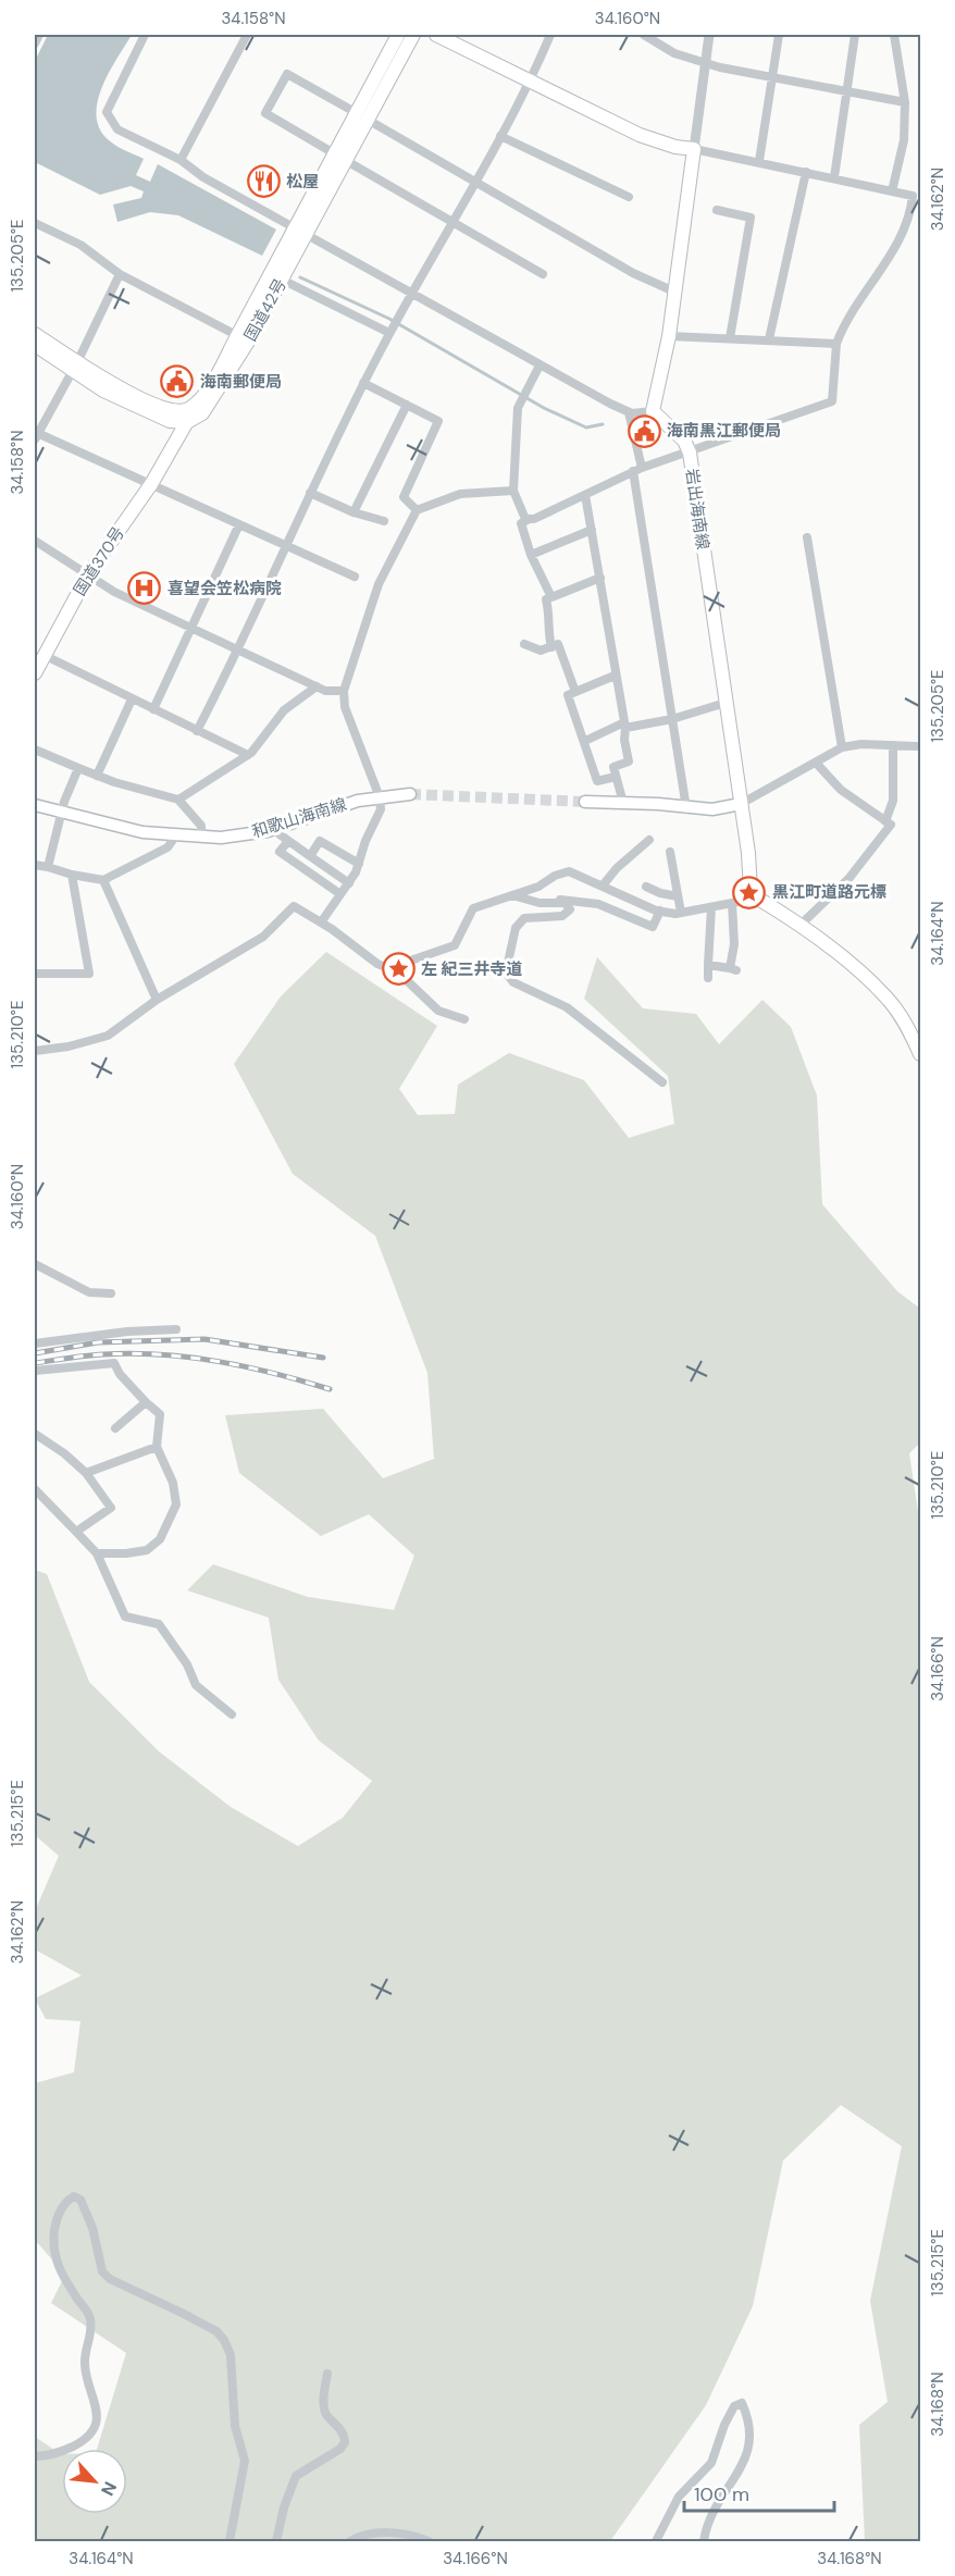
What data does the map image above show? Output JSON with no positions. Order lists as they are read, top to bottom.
{
  "streets": {
    "main road": [
      "国道42号",
      "岩出海南線",
      "国道370号",
      "和歌山海南線"
    ]
  },
  "crossings": [
    ["国道42号", "国道370号"]
  ],
  "places": {
    "restaurant": ["松屋"],
    "public building": ["海南郵便局", "海南黒江郵便局"],
    "hospital": ["喜望会笠松病院"],
    "place": ["黒江町道路元標", "左 紀三井寺道"]
  },
  "scale_bar": "100 m",
  "north": "bottom right",
  "coordinates": [
    "34.158°N",
    "34.160°N",
    "34.162°N",
    "135.205°E",
    "34.164°N",
    "135.210°E",
    "34.166°N",
    "135.215°E",
    "34.168°N"
  ]
}
